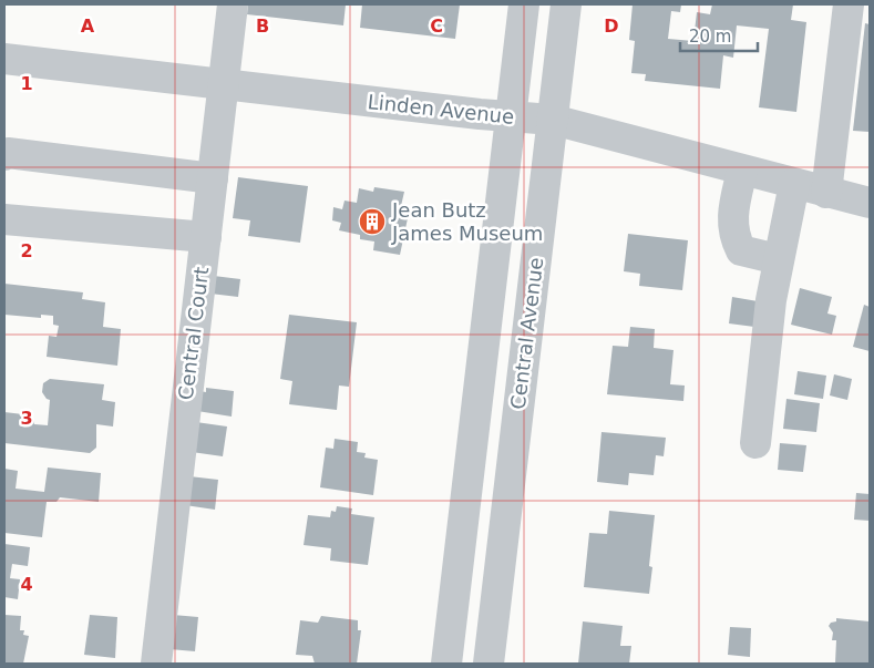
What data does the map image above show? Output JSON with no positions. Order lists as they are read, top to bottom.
{
  "streets": {
    "street": ["Linden Avenue", "Central Court", "Central Avenue"]
  },
  "crossings": [
    ["Linden Avenue", "Central Court"],
    ["Linden Avenue", "Central Avenue"]
  ],
  "places": {
    "building": ["Jean Butz James Museum"]
  },
  "scale_bar": "20 m",
  "grid": {
    "columns": [
      "A",
      "B",
      "C",
      "D"
    ],
    "rows": [
      "1",
      "2",
      "3",
      "4"
    ]
  }
}
